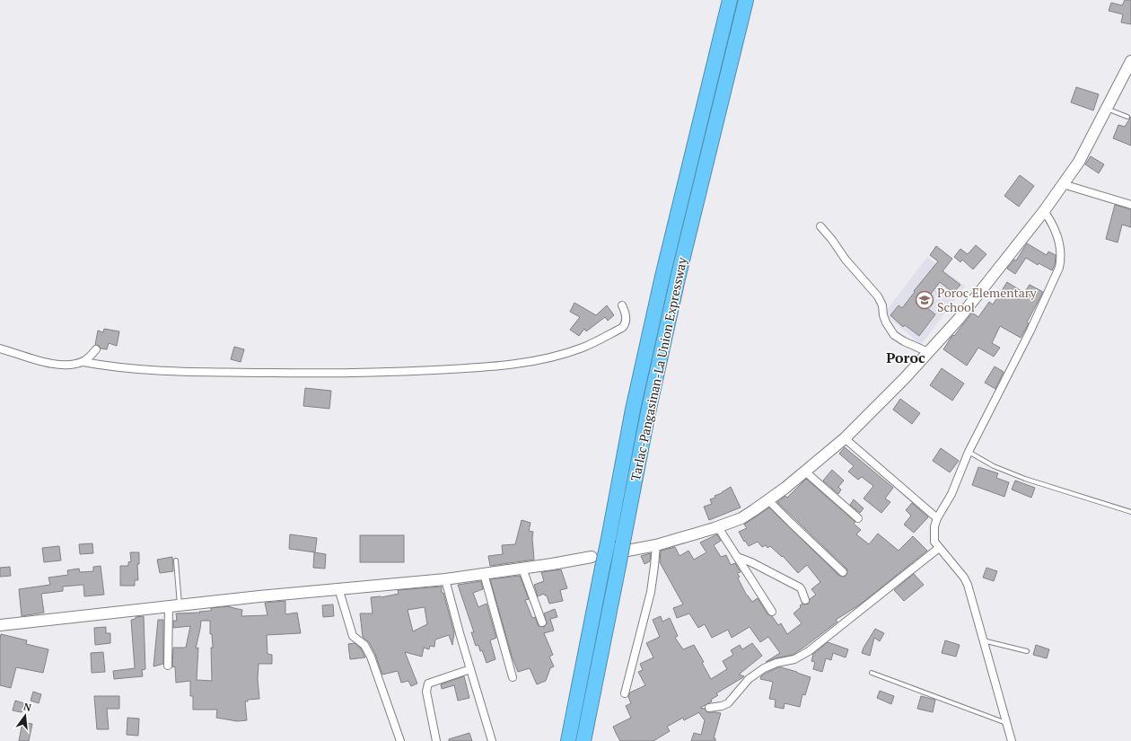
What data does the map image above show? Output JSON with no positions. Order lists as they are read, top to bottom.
{
  "streets": {
    "highway": ["Tarlac-Pangasinan-La Union Expressway"]
  },
  "districts": ["Poroc"],
  "places": {
    "school or university": ["Poroc Elementary School"]
  },
  "north": "top"
}
